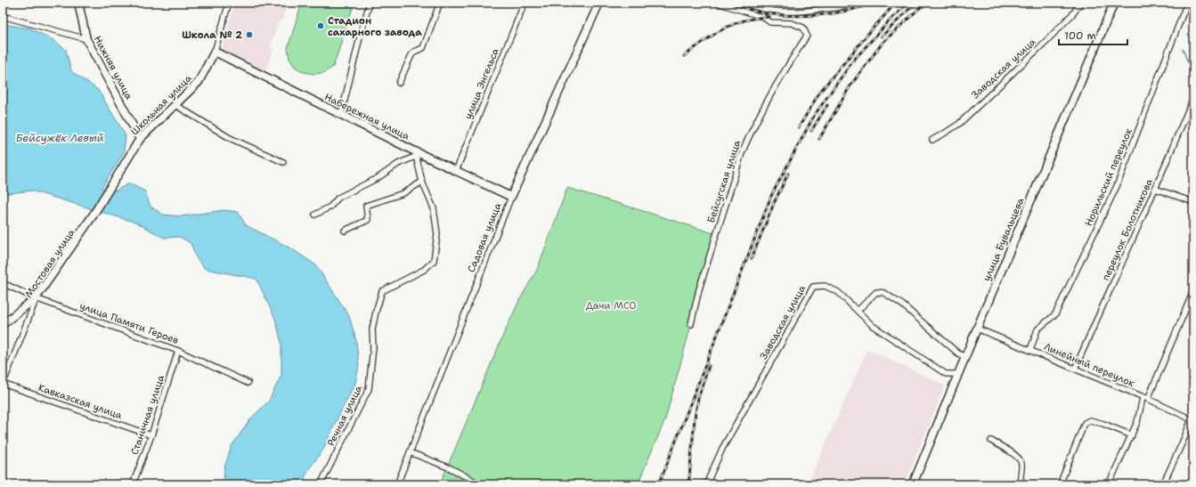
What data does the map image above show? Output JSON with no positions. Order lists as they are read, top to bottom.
{
  "streets": {
    "street": [
      "Нижняя улица",
      "Заводская улица",
      "улица Энгельса",
      "Школьная улица",
      "Набережная улица",
      "Норильский переулок",
      "Бейсугская улица",
      "переулок Болотникова",
      "Садовая улица",
      "улица Бувальцева",
      "Мостовая улица",
      "улица Памяти Героев",
      "Линейный переулок",
      "Кавказская улица",
      "Станичная улица",
      "Речная улица"
    ]
  },
  "crossings": [
    ["Нижняя улица", "Школьная улица"],
    ["Заводская улица", "улица Бувальцева"],
    ["улица Энгельса", "Набережная улица"],
    ["Школьная улица", "Набережная улица"],
    ["Школьная улица", "Мостовая улица"],
    ["Набережная улица", "Садовая улица"],
    ["Набережная улица", "Речная улица"],
    ["Норильский переулок", "Линейный переулок"],
    ["переулок Болотникова", "Линейный переулок"],
    ["улица Бувальцева", "Линейный переулок"],
    ["Мостовая улица", "улица Памяти Героев"],
    ["Мостовая улица", "Кавказская улица"],
    ["улица Памяти Героев", "Станичная улица"],
    ["Кавказская улица", "Станичная улица"]
  ],
  "water": ["Бейсужёк Левый"],
  "parks": ["Дачи МСО"],
  "places": ["Стадион сахарного завода", "Школа № 2"],
  "scale_bar": "100 m"
}
